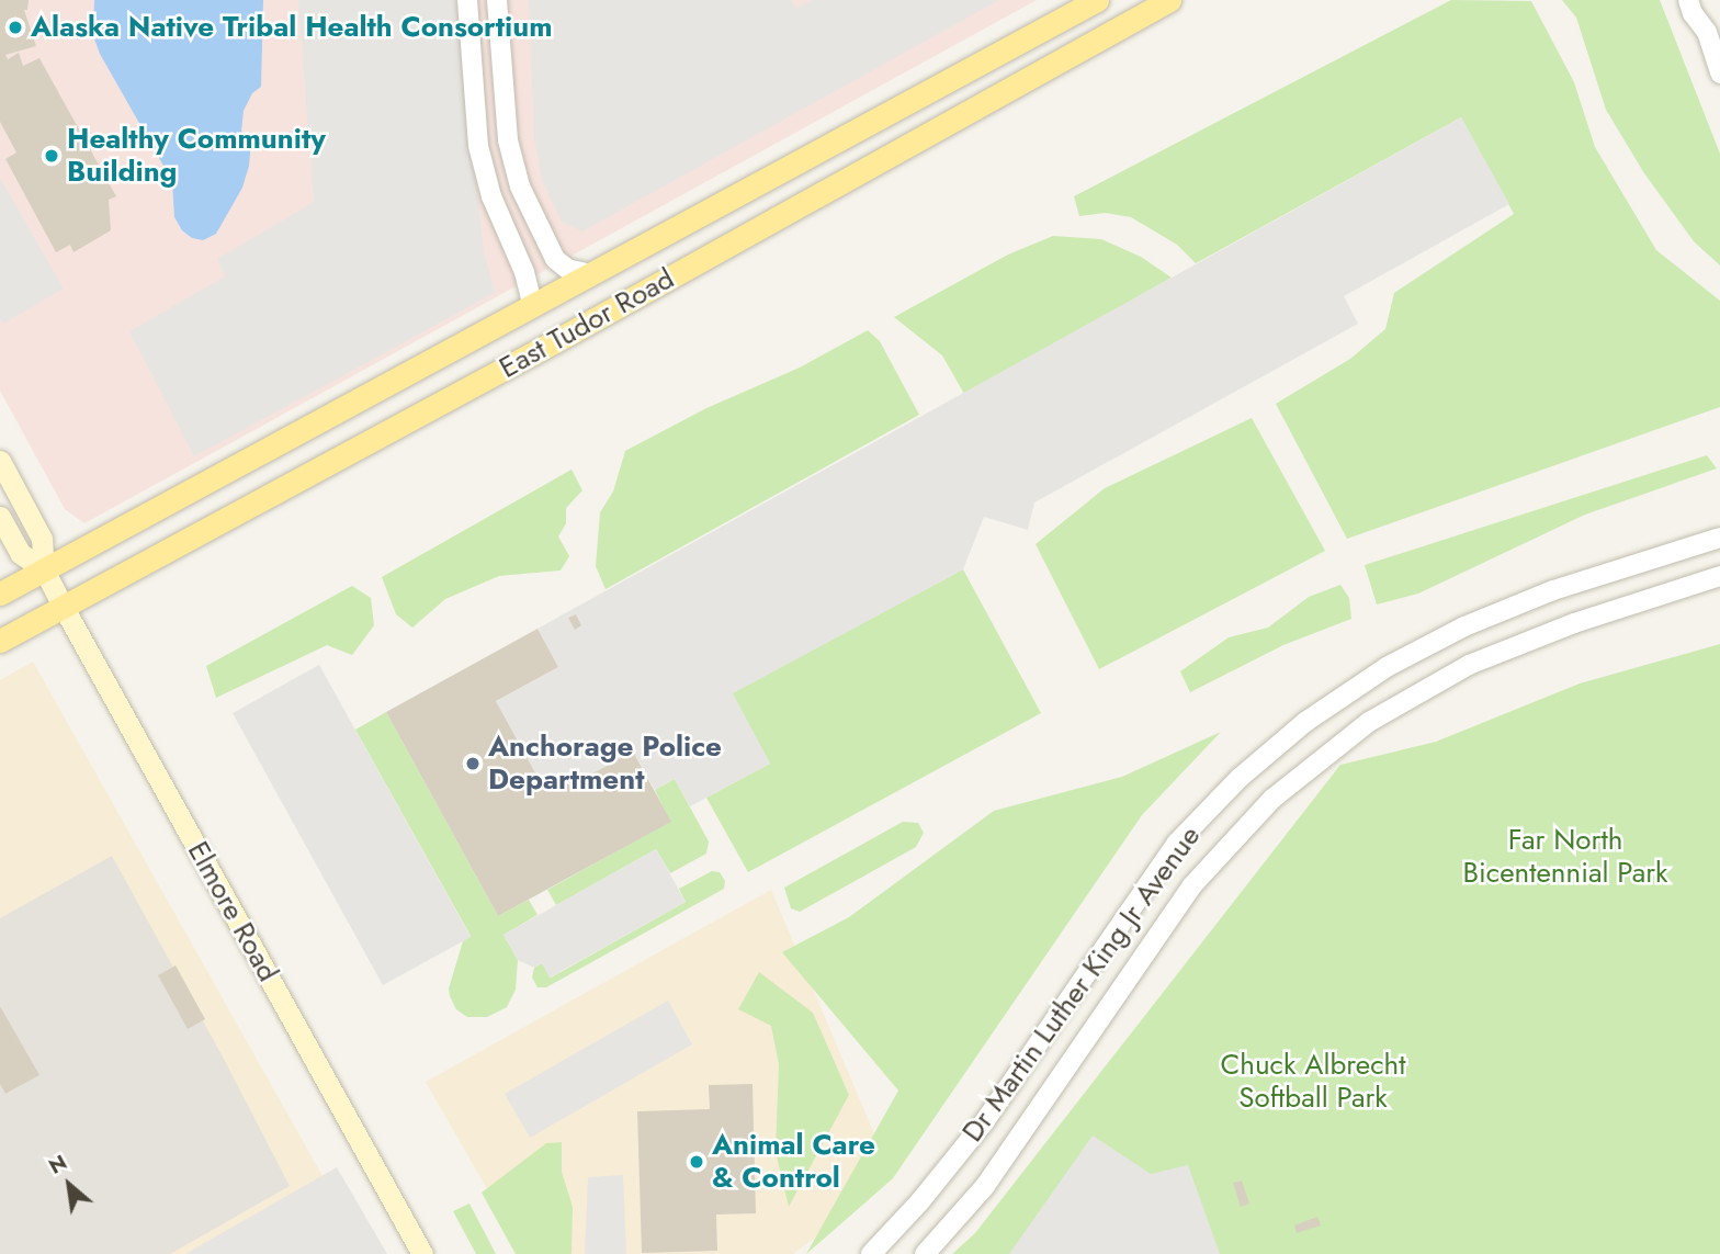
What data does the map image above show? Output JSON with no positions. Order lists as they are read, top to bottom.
{
  "streets": {
    "main road": ["East Tudor Road", "Elmore Road"],
    "street": ["Dr Martin Luther King Jr Avenue"]
  },
  "crossings": [
    ["East Tudor Road", "Elmore Road"]
  ],
  "parks": ["Far North Bicentennial Park", "Chuck Albrecht Softball Park"],
  "places": [
    "Alaska Native Tribal Health Consortium",
    "Healthy Community Building",
    "Anchorage Police Department",
    "Animal Care & Control"
  ],
  "north": "top left"
}
